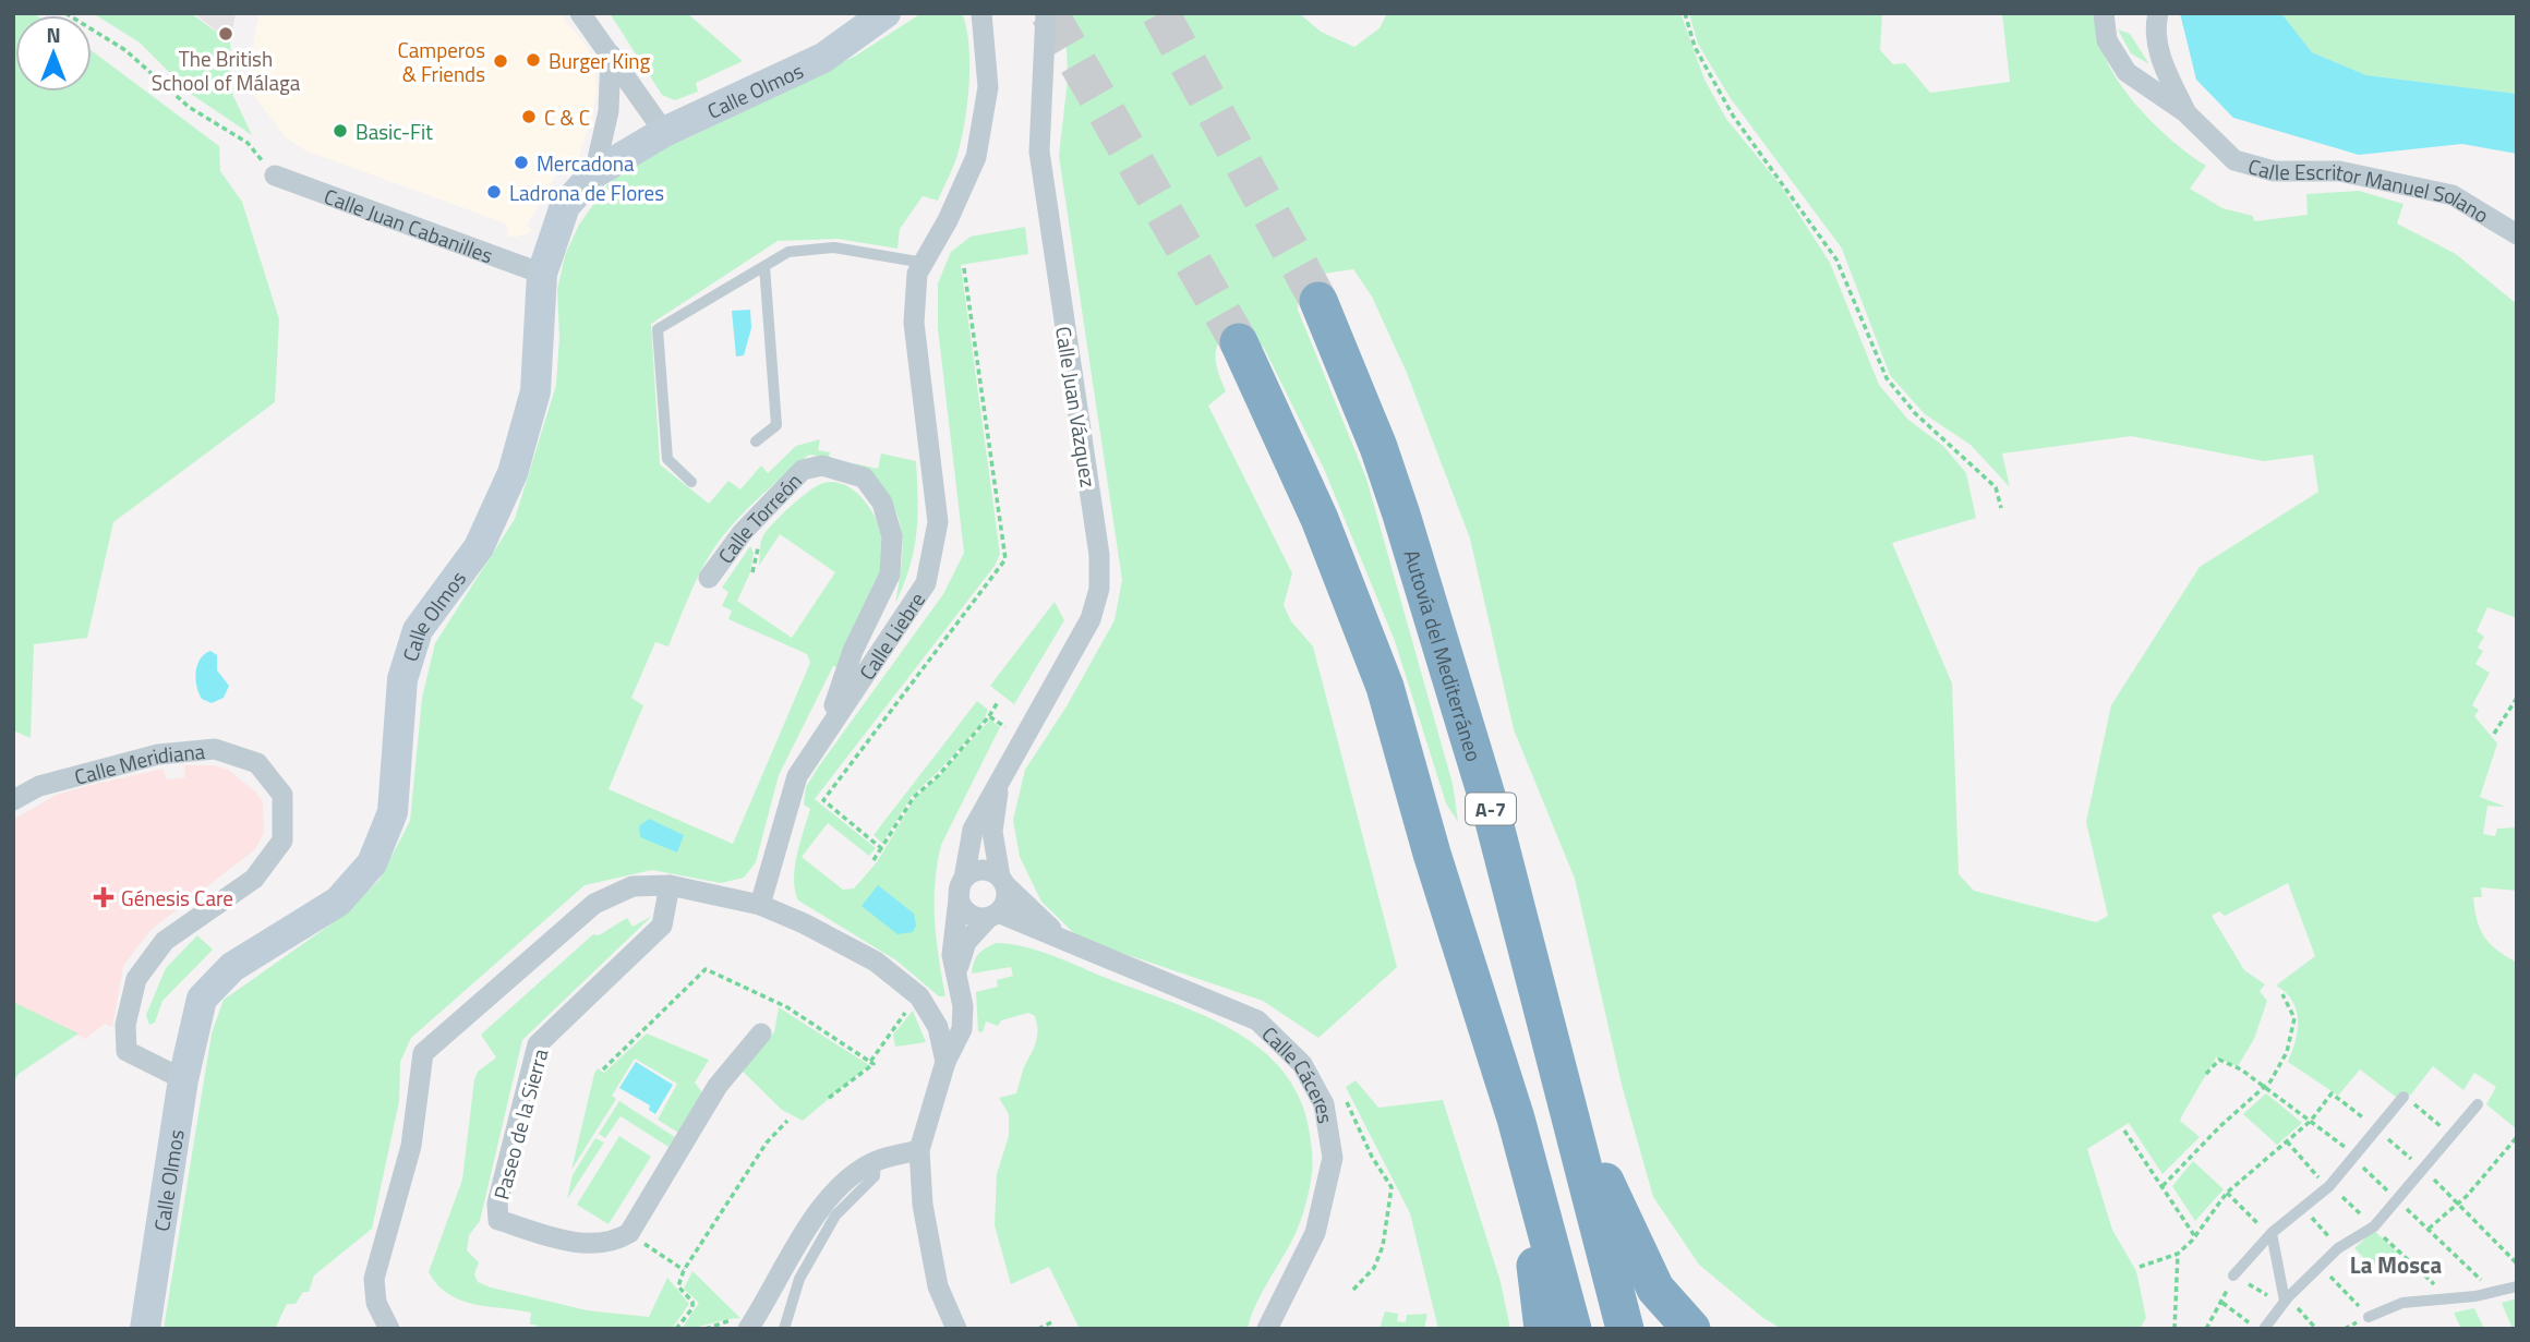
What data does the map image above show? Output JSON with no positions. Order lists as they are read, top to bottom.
{
  "streets": {
    "highway": ["Autovía del Mediterráneo", "A-7"],
    "street": [
      "Calle Olmos",
      "Calle Escritor Manuel Solano",
      "Calle Juan Cabanilles",
      "Calle Juan Vázquez",
      "Calle Torreón",
      "Calle Liebre",
      "Calle Meridiana",
      "Calle Cáceres",
      "Paseo de la Sierra"
    ]
  },
  "crossings": [
    ["Calle Olmos", "Calle Juan Cabanilles"],
    ["Calle Olmos", "Calle Meridiana"],
    ["Calle Juan Vázquez", "Calle Cáceres"],
    ["Calle Torreón", "Calle Liebre"]
  ],
  "districts": ["La Mosca"],
  "places": {
    "other": [
      "The British School of Málaga",
      "Burger King",
      "Camperos & Friends",
      "C & C",
      "Basic-Fit",
      "Mercadona",
      "Ladrona de Flores"
    ],
    "health": ["Génesis Care"]
  },
  "north": "top"
}
